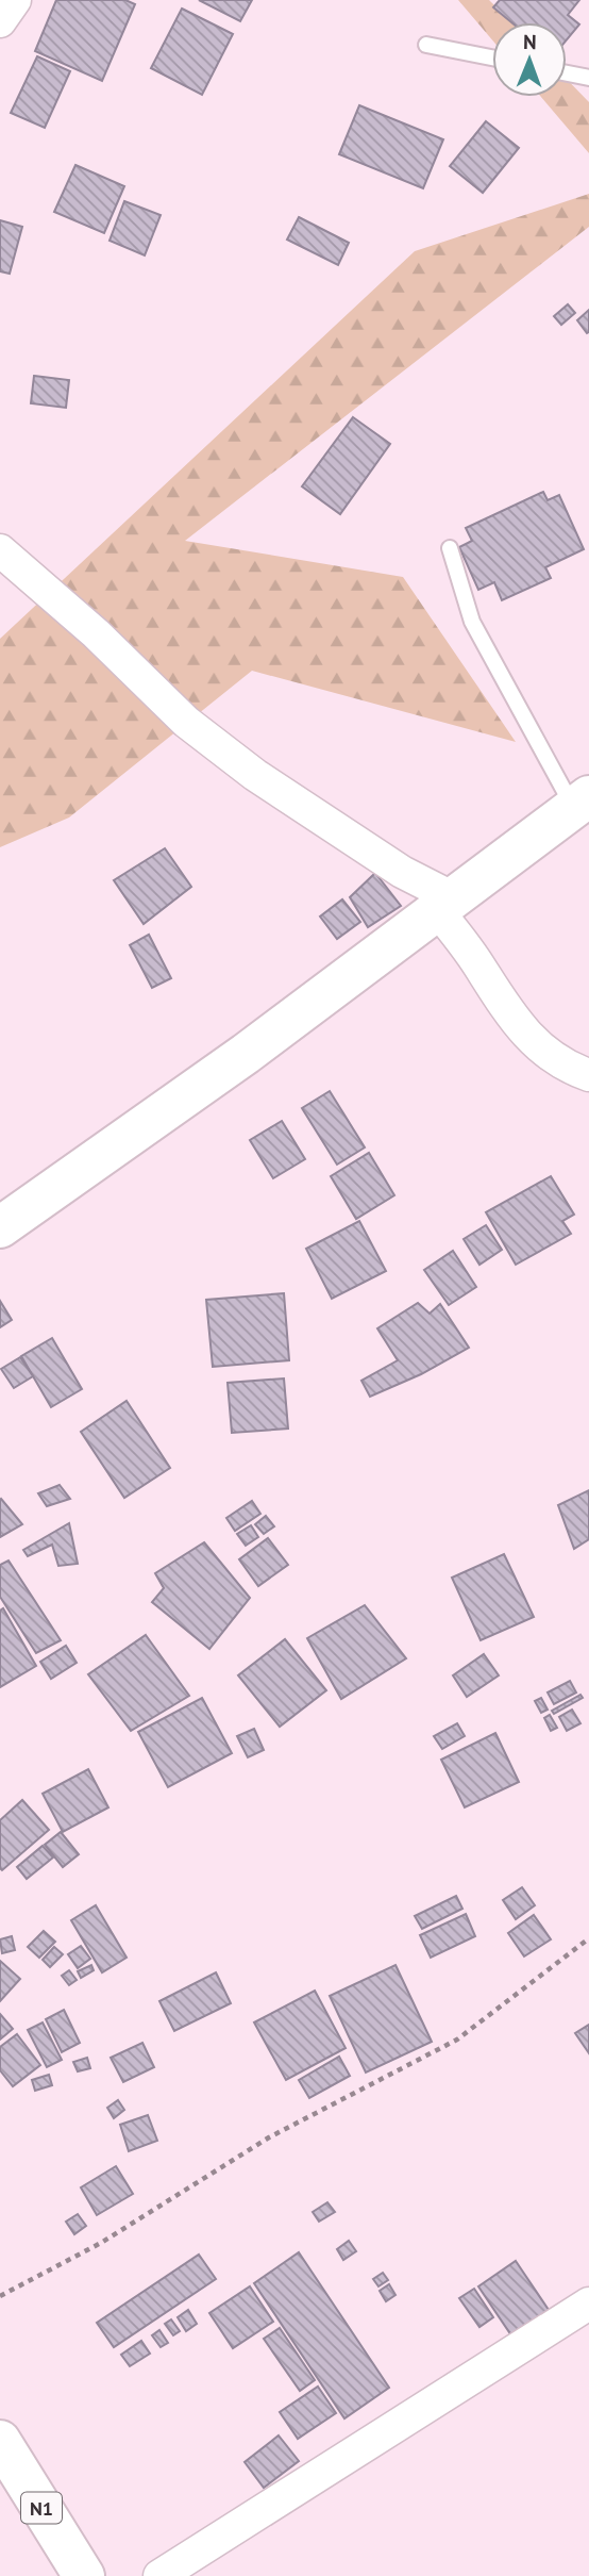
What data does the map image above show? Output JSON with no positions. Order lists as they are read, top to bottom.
{
  "streets": {
    "main road": ["N1"]
  },
  "north": "top"
}
